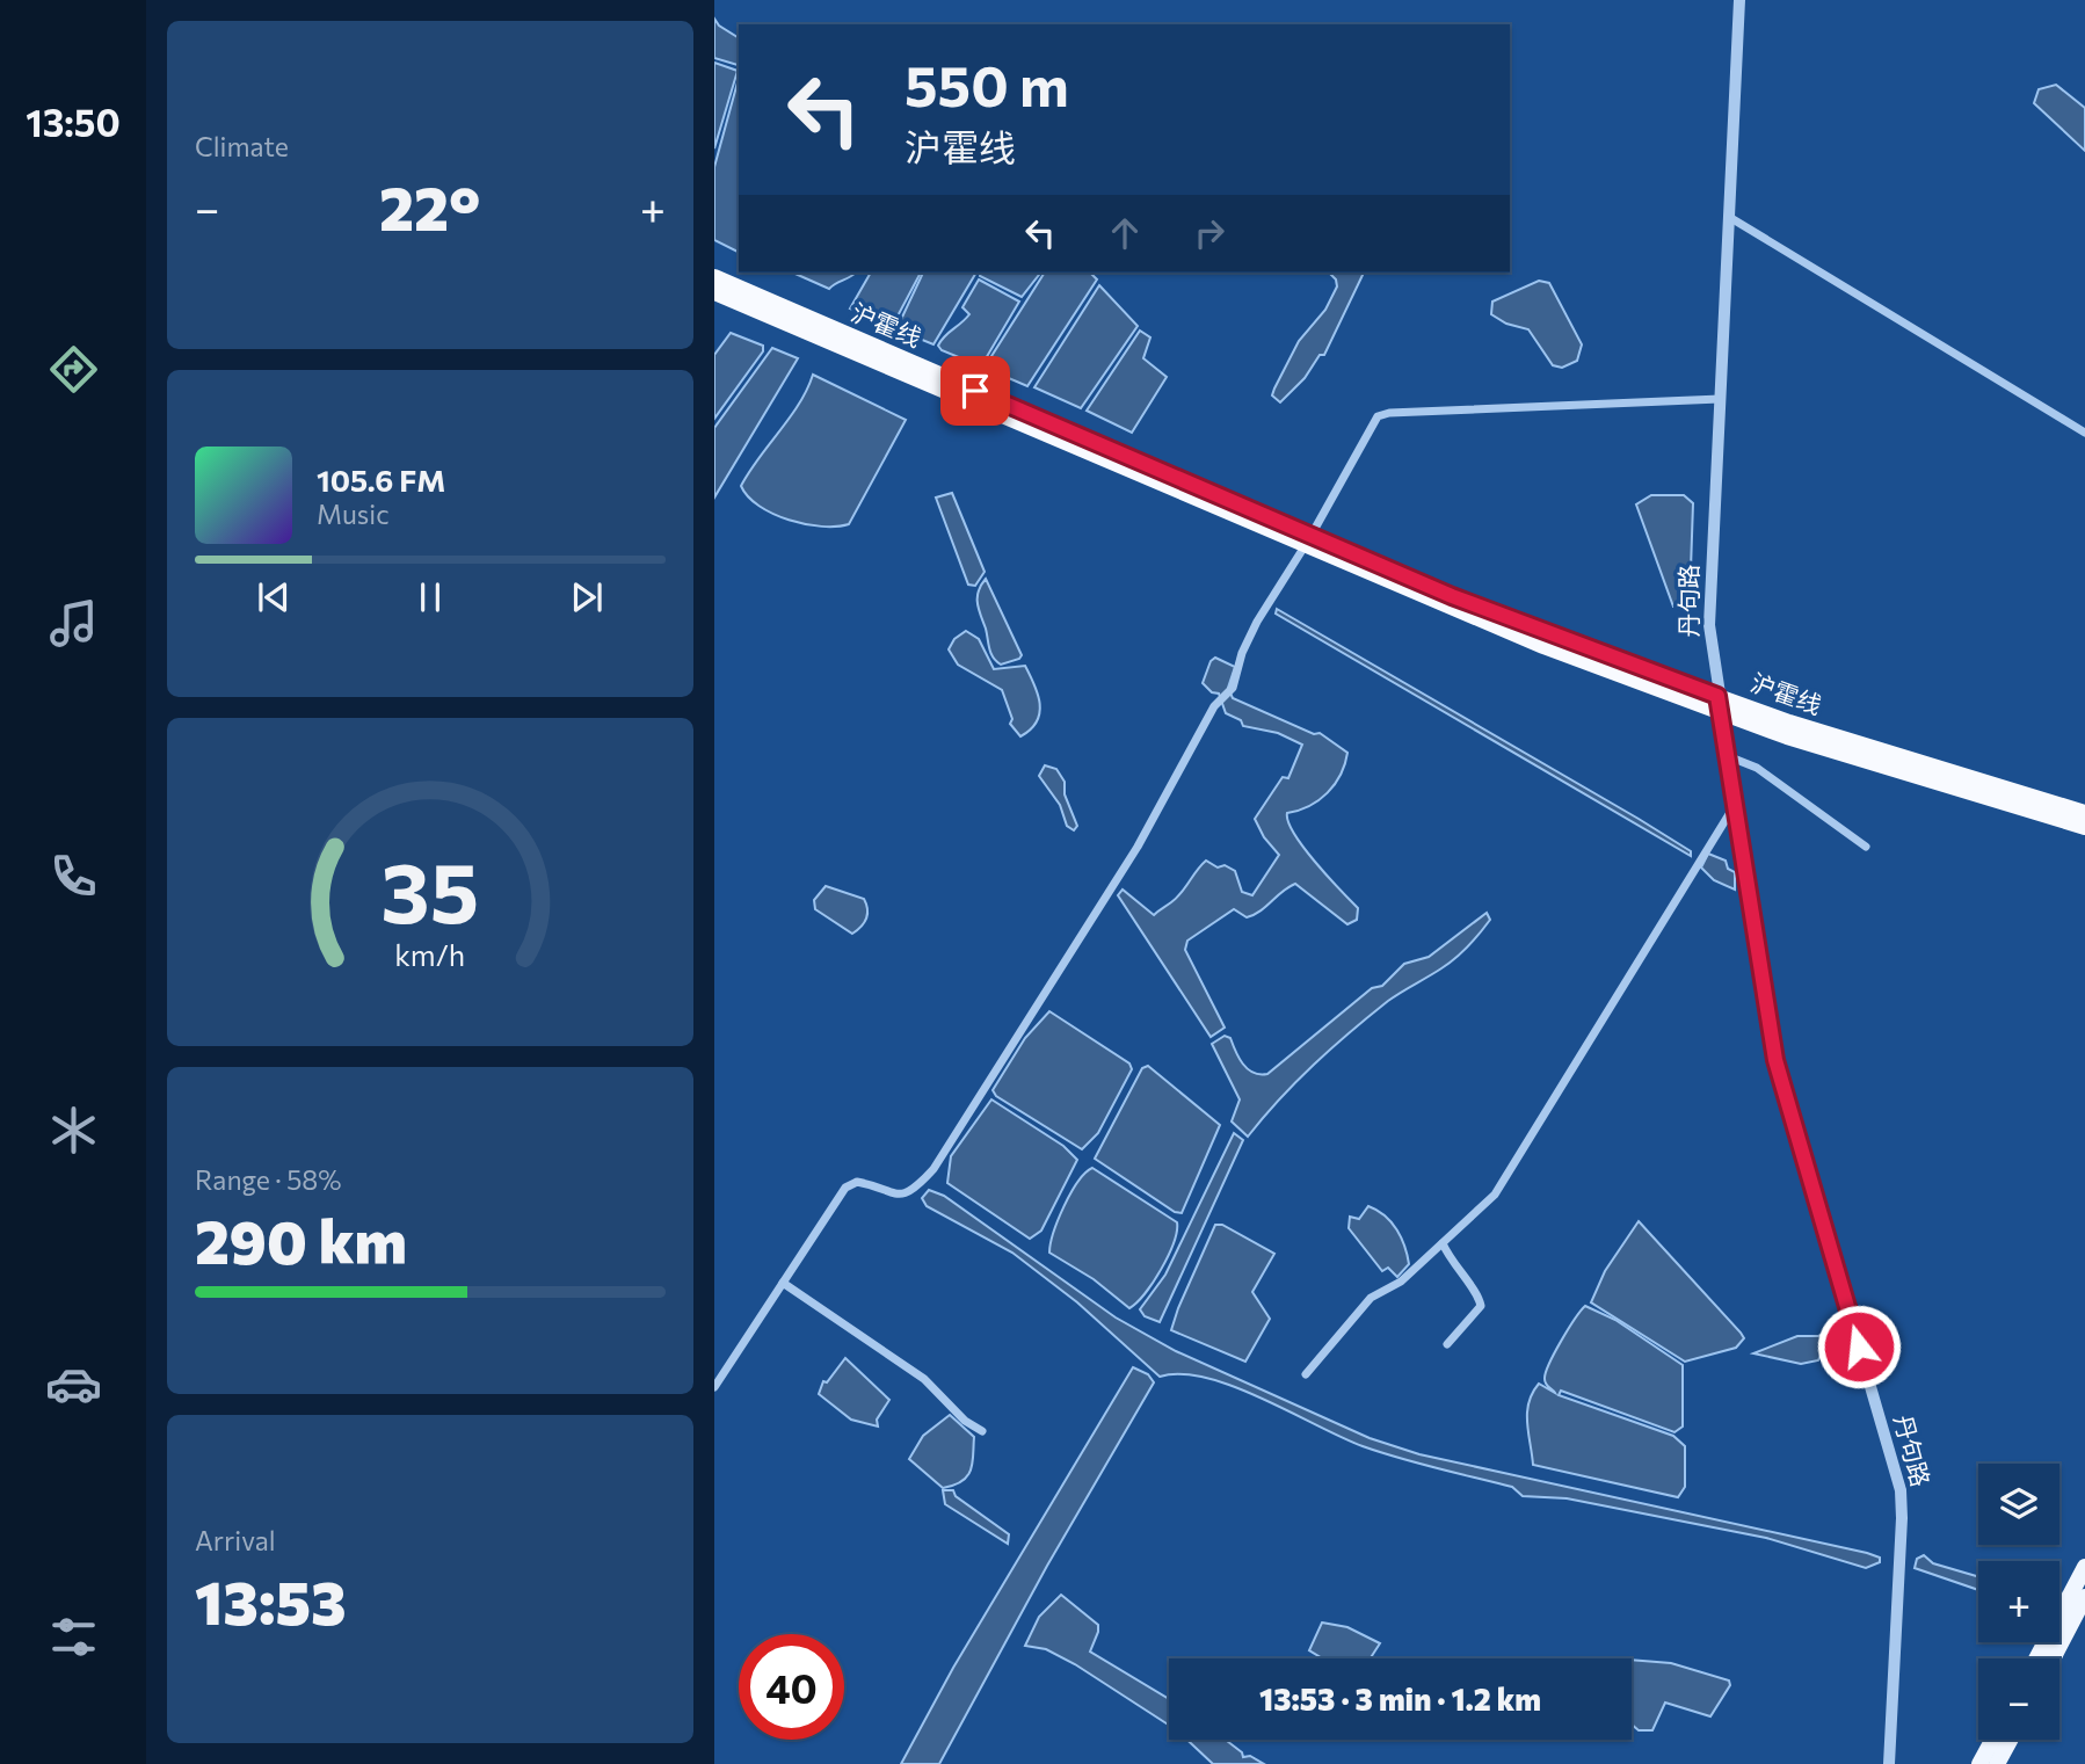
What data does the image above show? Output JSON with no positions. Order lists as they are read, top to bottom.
{
  "streets": {
    "highway": ["沪霍线"],
    "street": ["丹句路"]
  },
  "crossings": [
    ["沪霍线", "丹句路"]
  ],
  "page": {
    "tabs": "13:50",
    "tile": [
      "Climate",
      ["Range · 58%", "290 km"],
      ["Arrival", "13:53"]
    ],
    "turn": ["550 m", "沪霍线"],
    "heat": ["−", "22°", "+"],
    "song": ["105.6 FM", "Music"],
    "map_buttons": ["+", "−"],
    "limit": "40",
    "trip": "13:53 · 3 min · 1.2 km",
    "gauge": ["35", "km/h"]
  }
}
